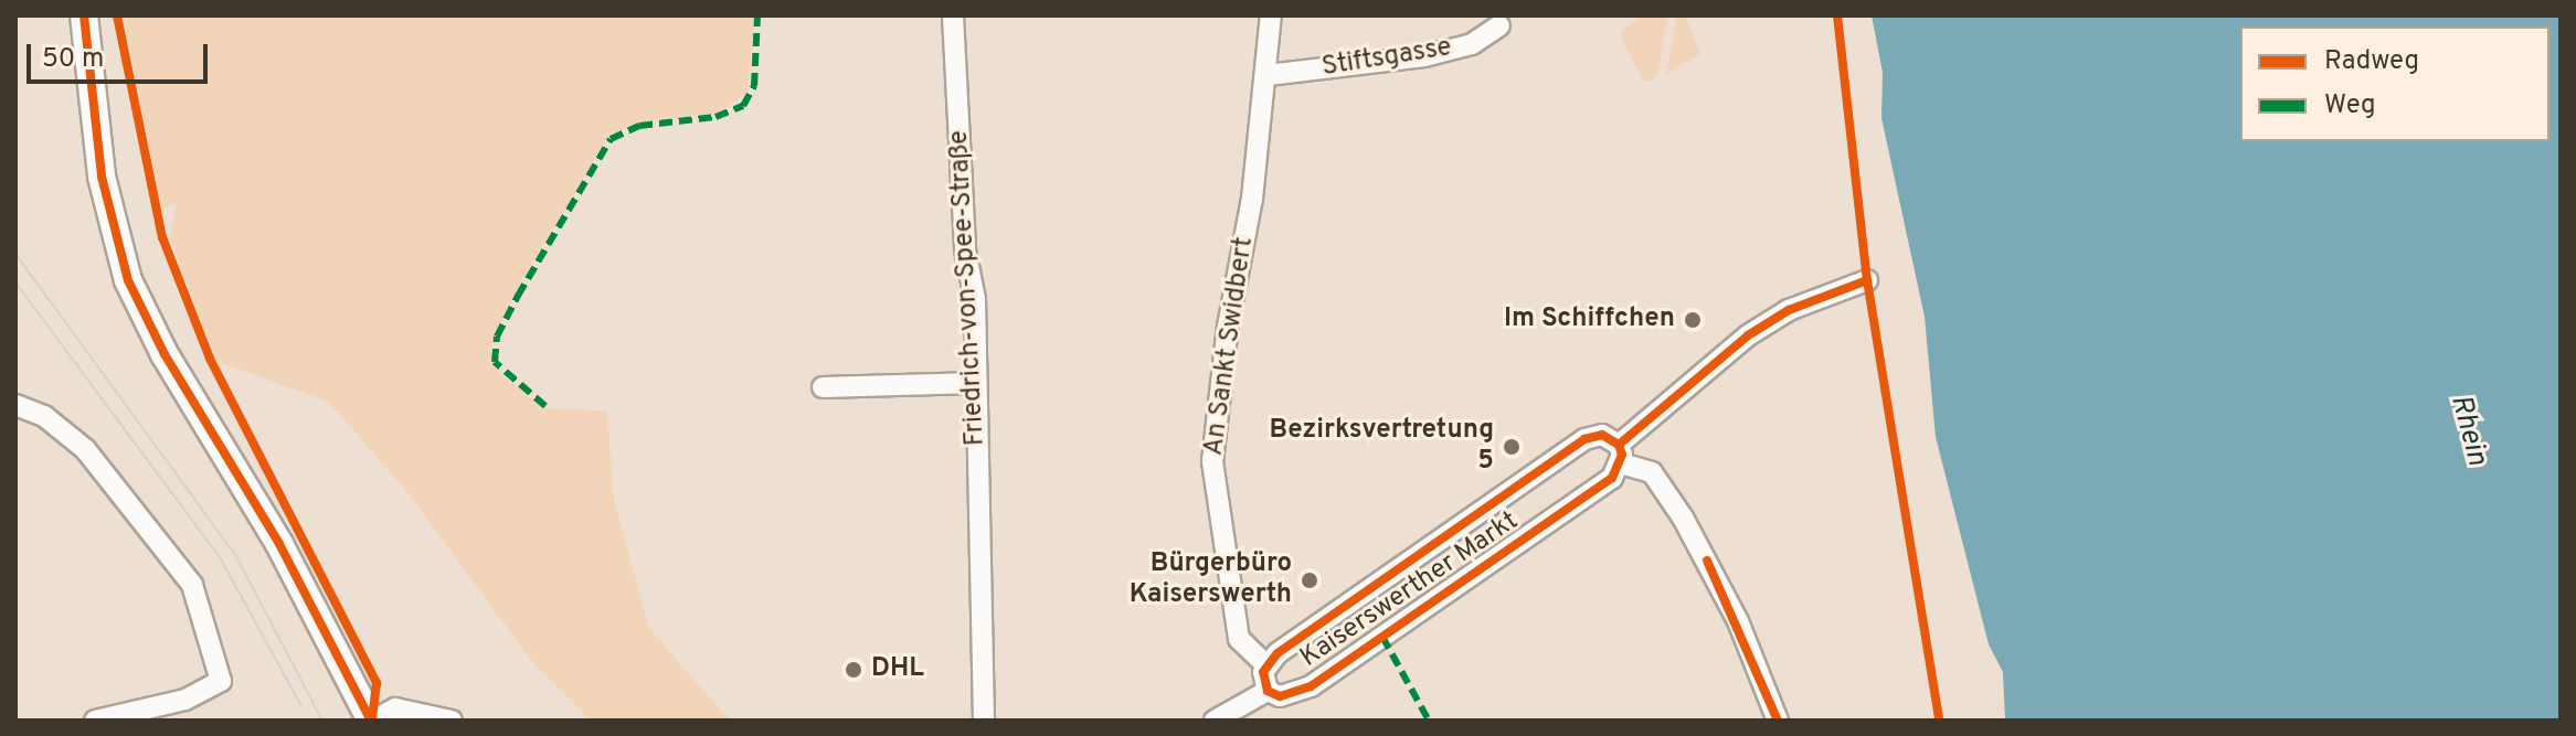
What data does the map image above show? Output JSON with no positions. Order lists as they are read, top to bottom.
{
  "streets": {
    "street": [
      "Stiftsgasse",
      "Friedrich-von-Spee-Straße",
      "An Sankt Swidbert",
      "Kaiserswerther Markt"
    ]
  },
  "crossings": [
    ["Stiftsgasse", "An Sankt Swidbert"],
    ["An Sankt Swidbert", "Kaiserswerther Markt"]
  ],
  "water": ["Rhein"],
  "places": [
    "Im Schiffchen",
    "Bezirksvertretung 5",
    "Bürgerbüro Kaiserswerth",
    "DHL"
  ],
  "legend": ["Radweg", "Weg"],
  "scale_bar": "50 m"
}
